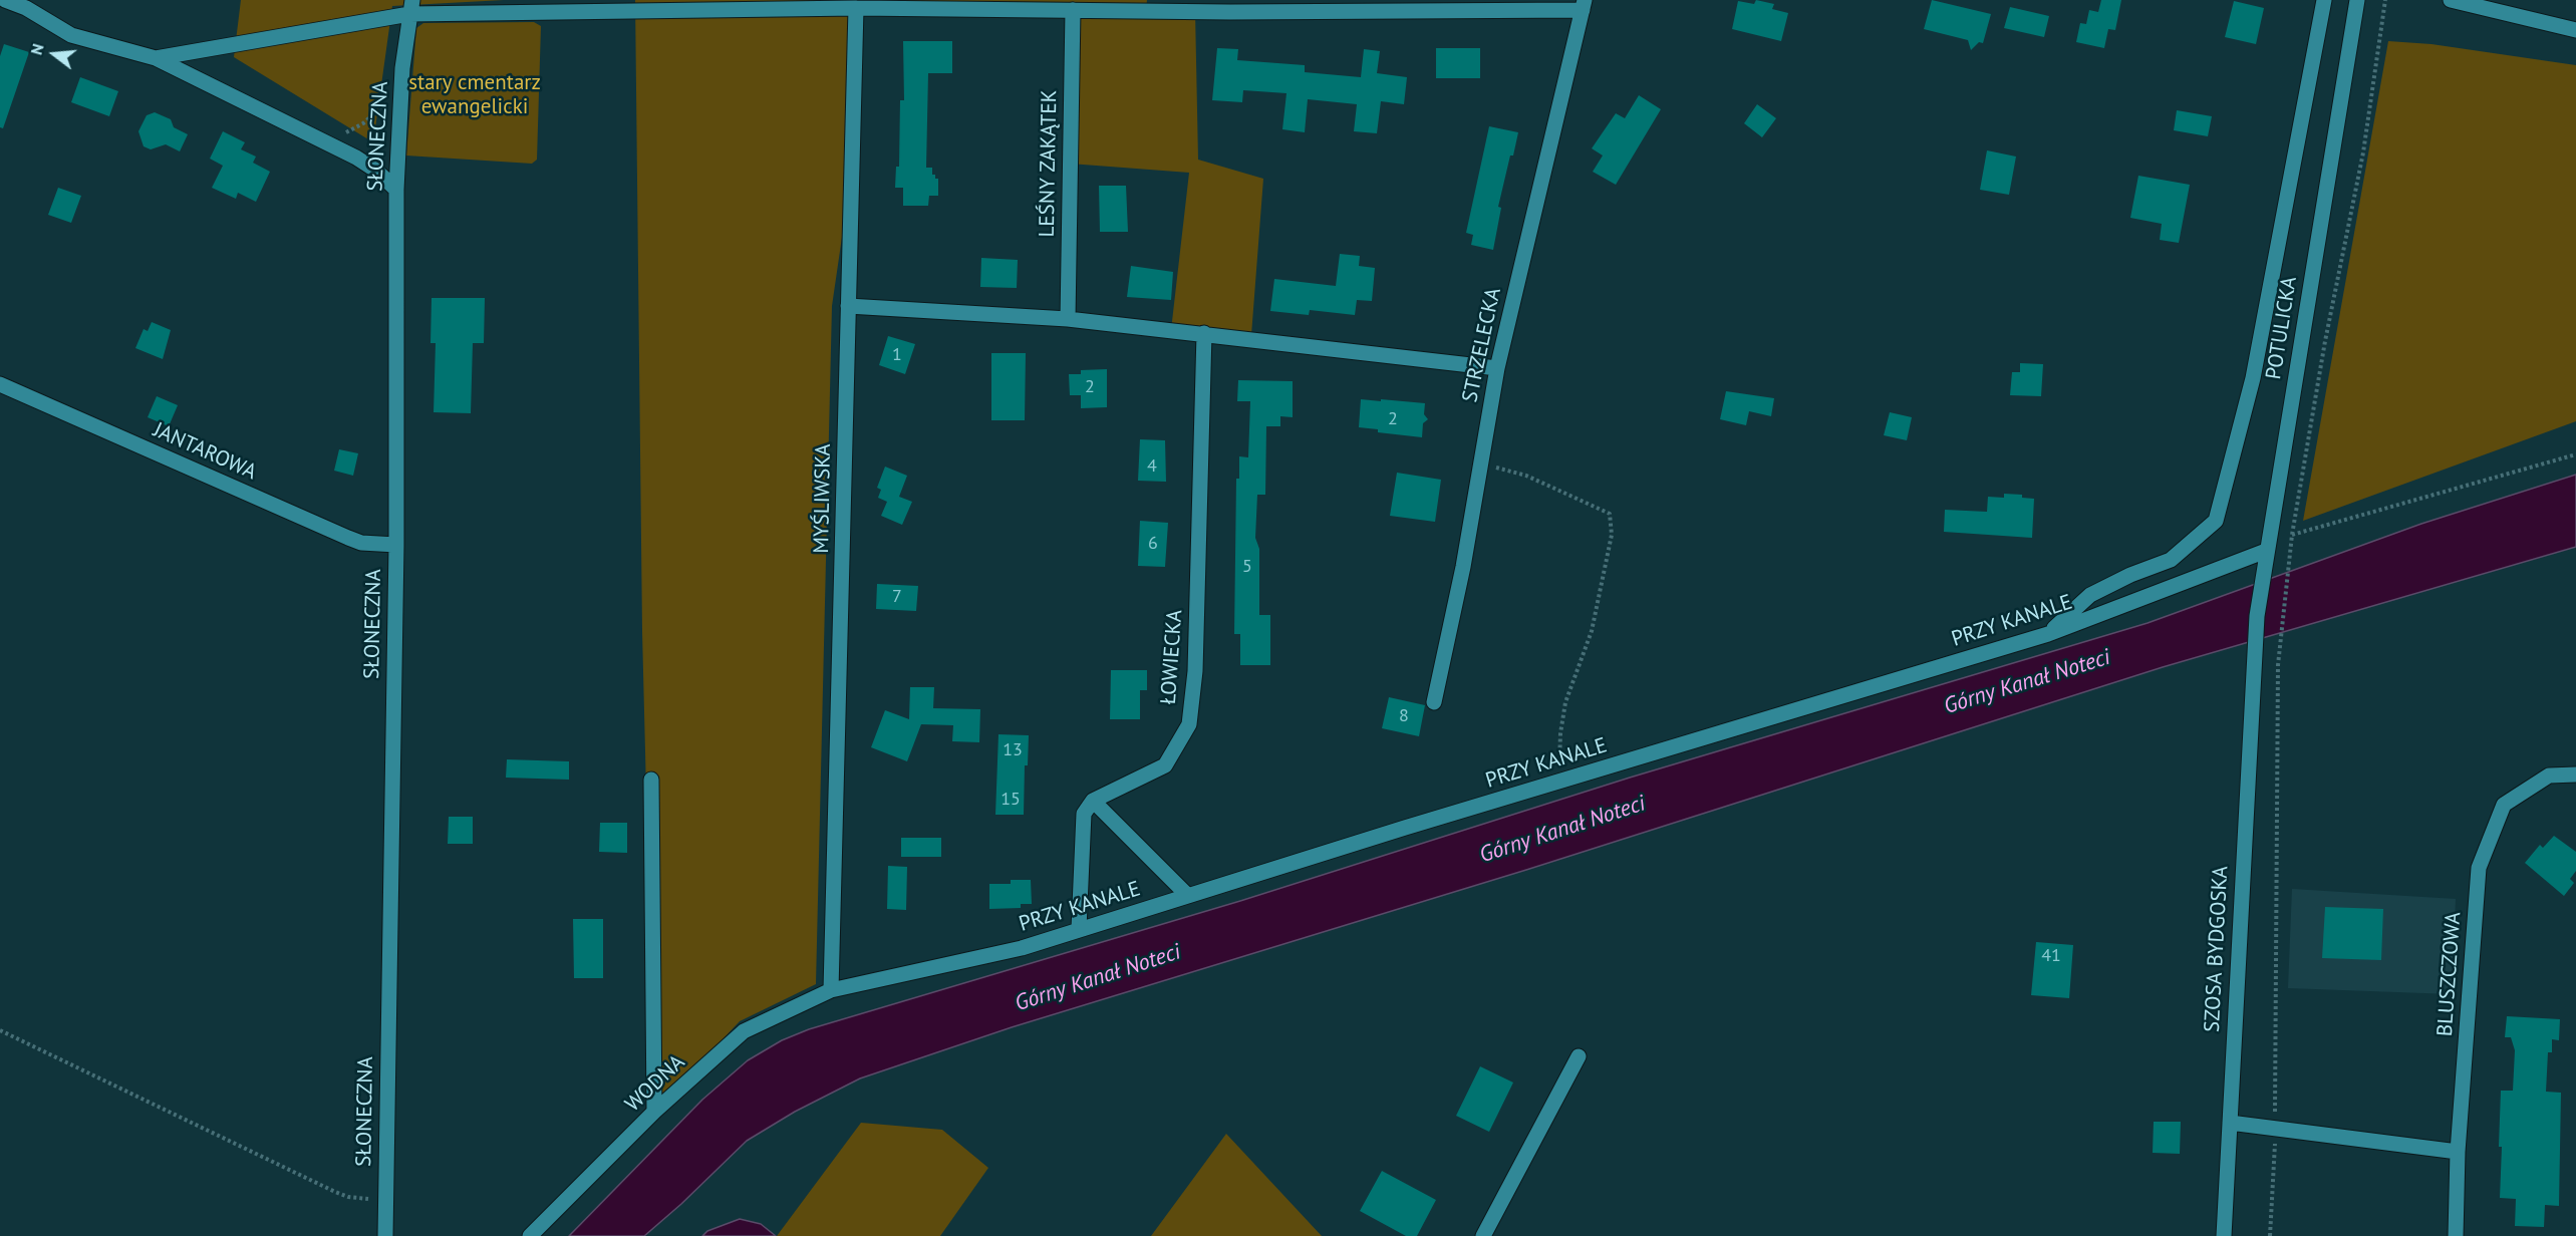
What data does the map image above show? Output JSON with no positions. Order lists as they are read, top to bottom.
{
  "streets": {
    "street": [
      "SŁONECZNA",
      "LEŚNY ZAKĄTEK",
      "POTULICKA",
      "STRZELECKA",
      "JANTAROWA",
      "MYŚLIWSKA",
      "PRZY KANALE",
      "ŁOWIECKA",
      "SZOSA BYDGOSKA",
      "BLUSZCZOWA",
      "WODNA"
    ]
  },
  "crossings": [
    ["SŁONECZNA", "JANTAROWA"],
    ["POTULICKA", "PRZY KANALE"],
    ["POTULICKA", "SZOSA BYDGOSKA"],
    ["MYŚLIWSKA", "PRZY KANALE"],
    ["MYŚLIWSKA", "WODNA"],
    ["PRZY KANALE", "WODNA"]
  ],
  "water": ["Górny Kanał Noteci"],
  "parks": ["stary cmentarz ewangelicki"],
  "house_numbers": [
    "1",
    "2",
    "2",
    "4",
    "6",
    "5",
    "7",
    "8",
    "13",
    "15",
    "41"
  ],
  "north": "left"
}
